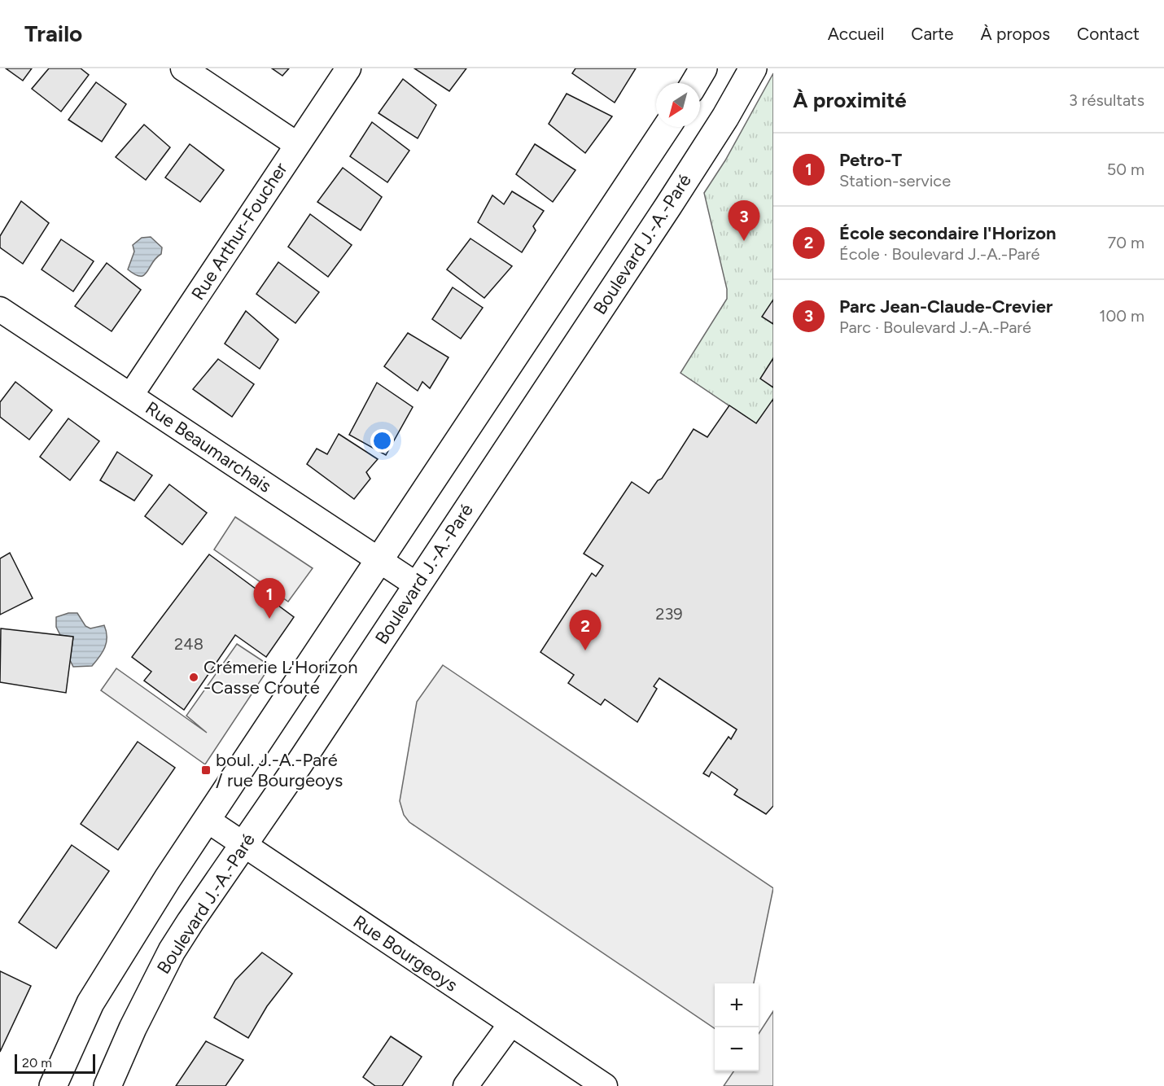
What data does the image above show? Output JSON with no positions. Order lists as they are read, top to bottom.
{
  "streets": {
    "street": [
      "Rue Arthur-Foucher",
      "Boulevard J.-A.-Paré",
      "Rue Beaumarchais",
      "Rue Bourgeoys"
    ]
  },
  "crossings": [
    ["Rue Arthur-Foucher", "Rue Beaumarchais"],
    ["Boulevard J.-A.-Paré", "Rue Beaumarchais"],
    ["Boulevard J.-A.-Paré", "Rue Bourgeoys"]
  ],
  "places": {
    "other": ["Crémerie L'Horizon -Casse Croute"],
    "transit": ["boul. J.-A.-Paré / rue Bourgeoys"]
  },
  "house_numbers": ["239", "248"],
  "scale_bar": "20 m",
  "north": "bottom left",
  "page": {
    "header": "Trailo",
    "nav": [
      "Accueil",
      "Carte",
      "À propos",
      "Contact"
    ],
    "heading": ["À proximité", "3 résultats"],
    "list": [
      {
        "mark": "1",
        "name": "Petro-T",
        "note": "Station-service",
        "value": "50 m"
      },
      {
        "mark": "2",
        "name": "École secondaire l'Horizon",
        "note": "École · Boulevard J.-A.-Paré",
        "value": "70 m"
      },
      {
        "mark": "3",
        "name": "Parc Jean-Claude-Crevier",
        "note": "Parc · Boulevard J.-A.-Paré",
        "value": "100 m"
      }
    ],
    "pins": ["3", "1", "2"],
    "map_buttons": ["+", "−"],
    "scale": "20 m"
  }
}
